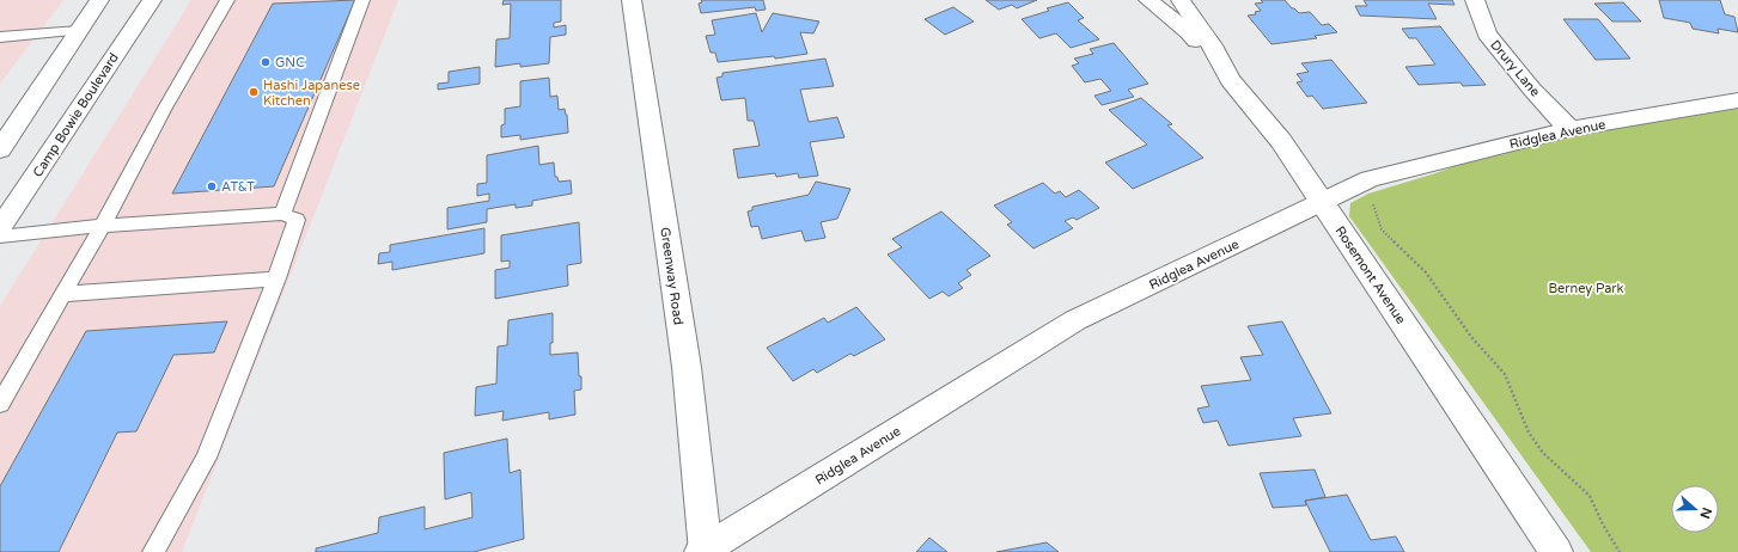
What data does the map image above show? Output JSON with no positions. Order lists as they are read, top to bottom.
{
  "streets": {
    "street": [
      "Drury Lane",
      "Camp Bowie Boulevard",
      "Ridglea Avenue",
      "Rosemont Avenue",
      "Greenway Road"
    ]
  },
  "crossings": [
    ["Drury Lane", "Ridglea Avenue"],
    ["Ridglea Avenue", "Rosemont Avenue"],
    ["Ridglea Avenue", "Greenway Road"]
  ],
  "parks": ["Berney Park"],
  "places": ["GNC", "Hashi Japanese Kitchen", "AT&T"],
  "north": "right"
}
